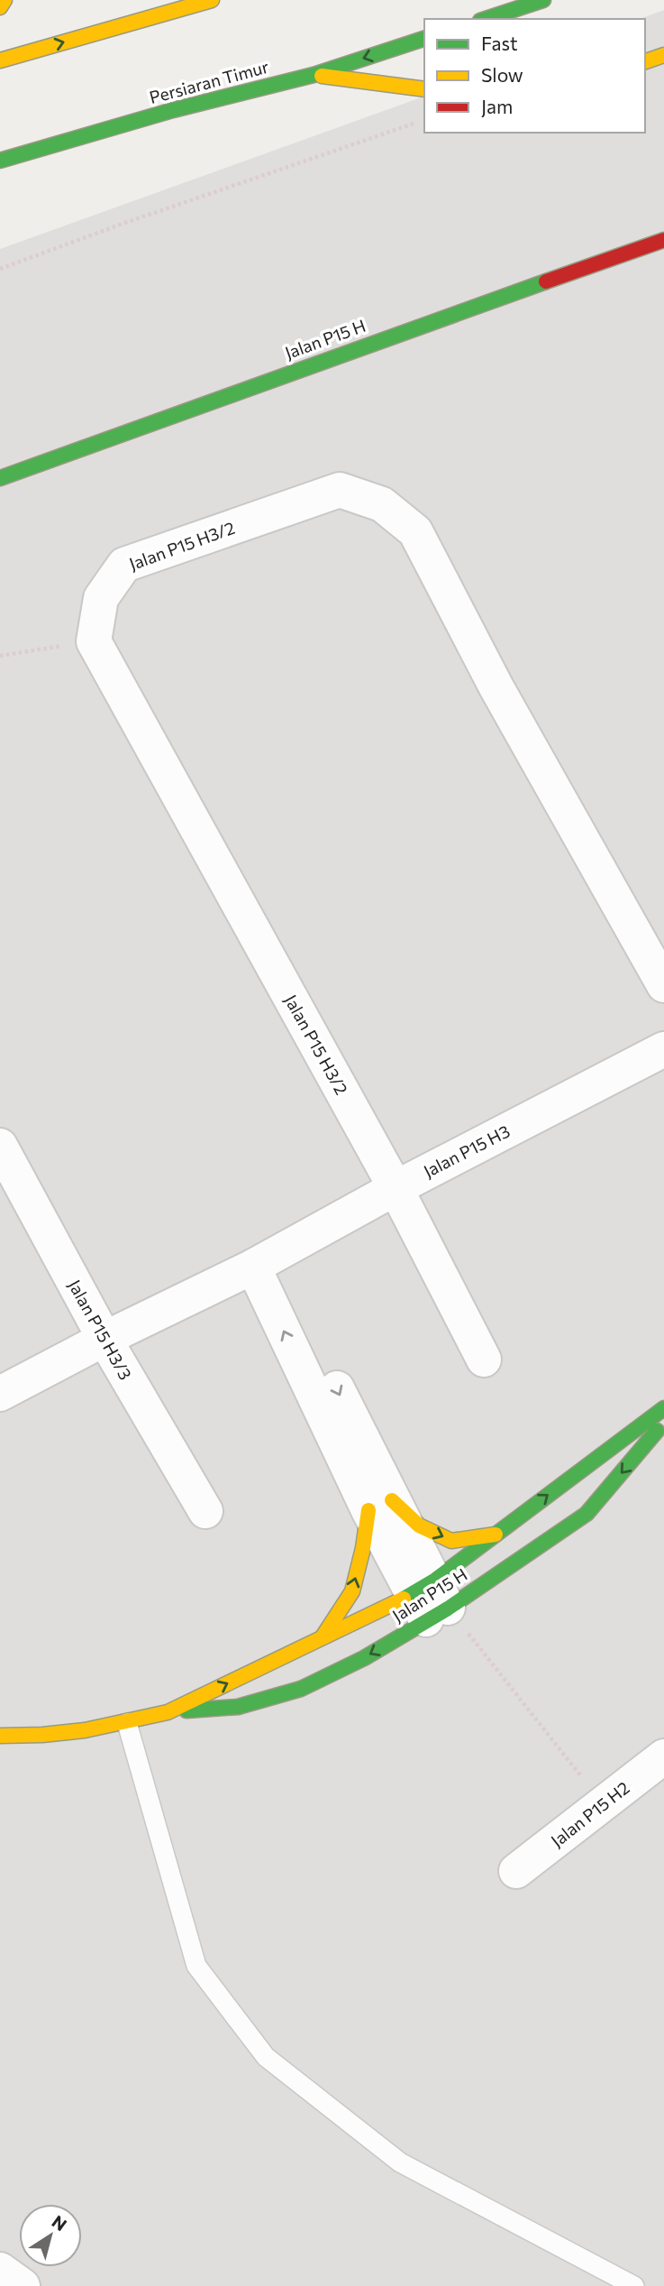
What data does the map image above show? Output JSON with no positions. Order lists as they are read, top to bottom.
{
  "streets": {
    "street": [
      "Persiaran Timur",
      "Jalan P15 H",
      "Jalan P15 H3/2",
      "Jalan P15 H3",
      "Jalan P15 H3/3",
      "Jalan P15 H2"
    ]
  },
  "crossings": [
    ["Jalan P15 H3/2", "Jalan P15 H3"],
    ["Jalan P15 H3", "Jalan P15 H3/3"]
  ],
  "legend": ["Fast", "Slow", "Jam"],
  "north": "top right"
}
